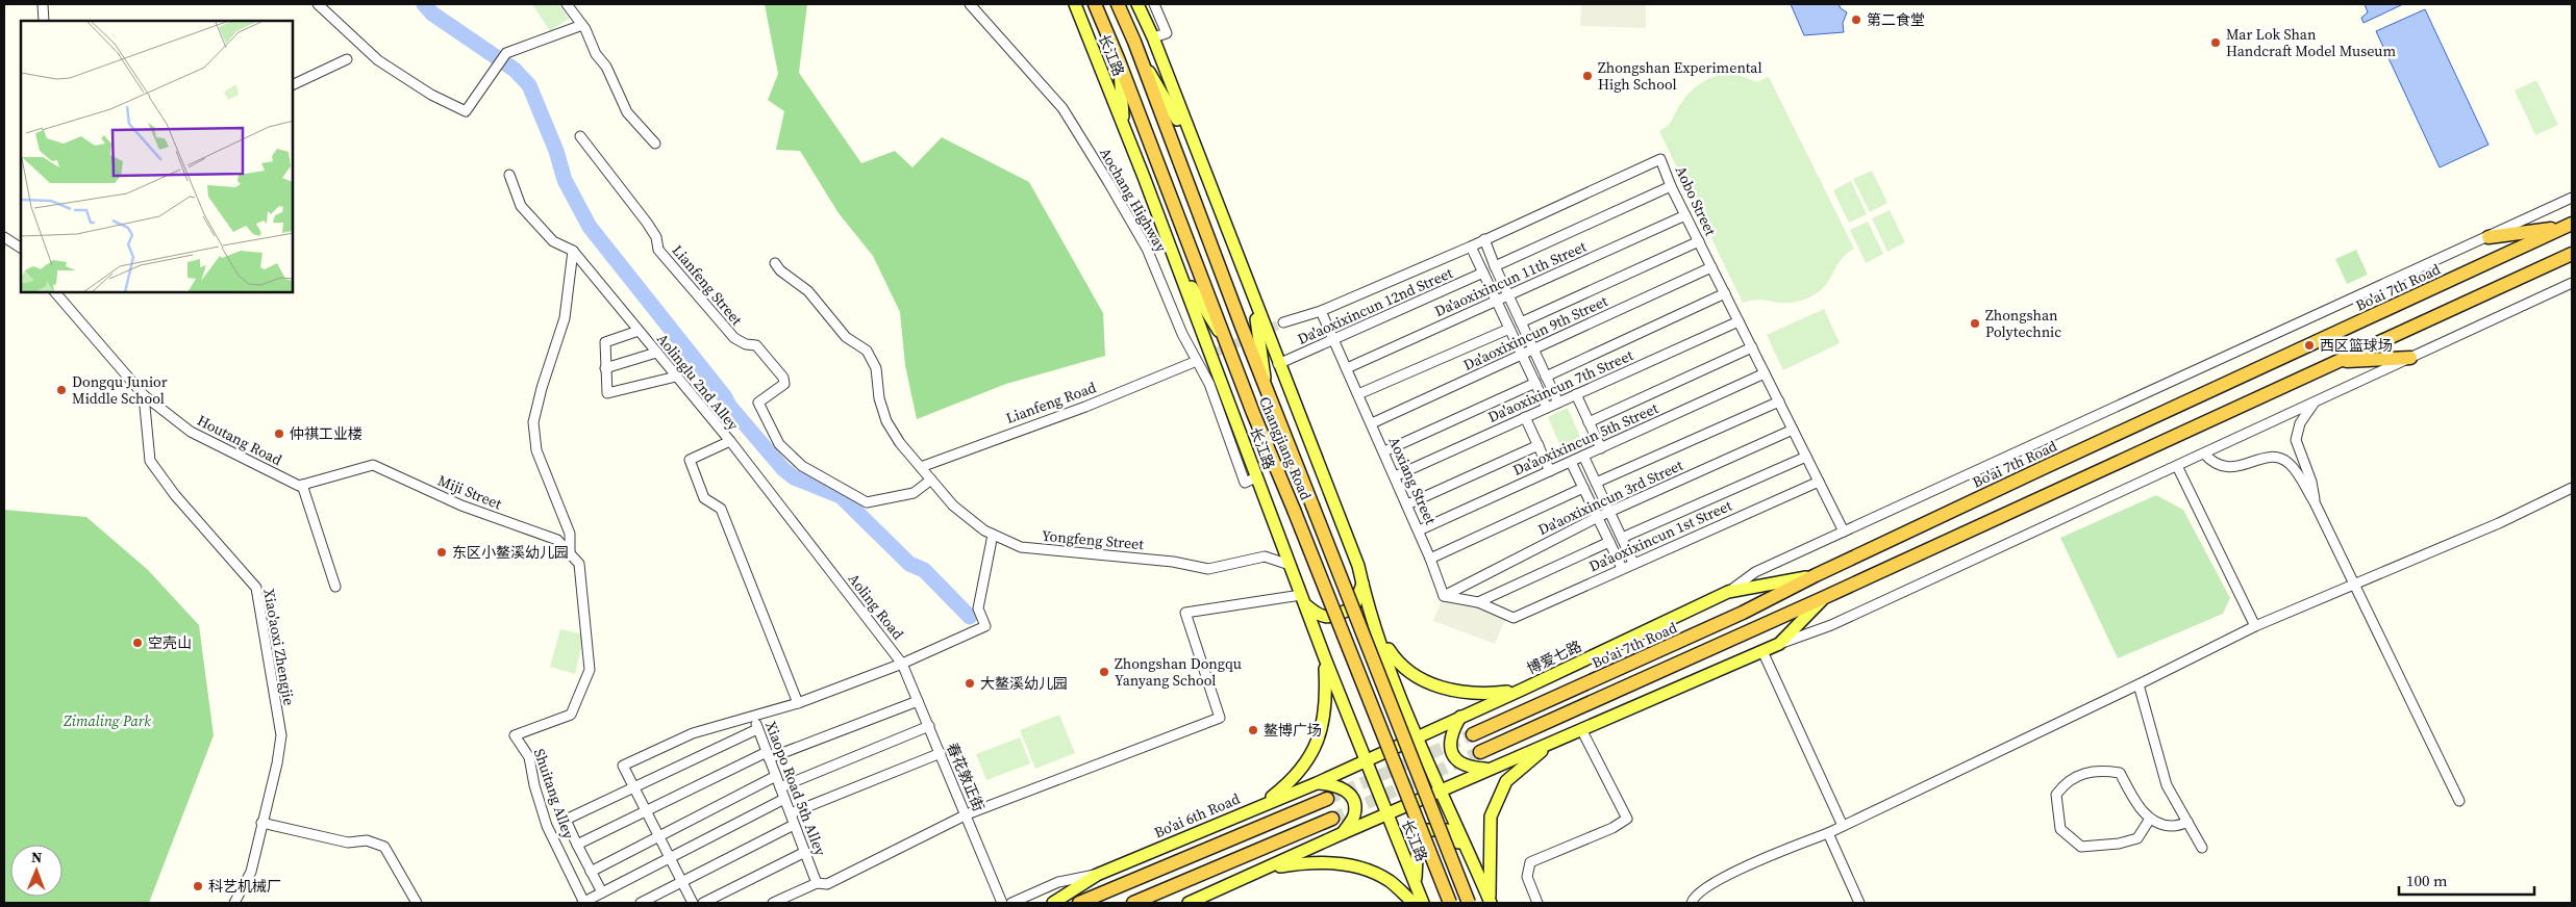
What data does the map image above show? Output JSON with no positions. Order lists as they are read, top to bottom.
{
  "streets": {
    "highway": ["Bo'ai 7th Road", "Changjiang Road"],
    "main road": ["长江路", "博爱七路", "Bo'ai 6th Road"],
    "street": [
      "Aochang Highway",
      "Aobo Street",
      "Da'aoxixincun 11th Street",
      "Lianfeng Street",
      "Da'aoxixincun 12nd Street",
      "Da'aoxixincun 9th Street",
      "Aolinglu 2nd Alley",
      "Da'aoxixincun 7th Street",
      "Lianfeng Road",
      "Da'aoxixincun 5th Street",
      "Houtang Road",
      "Aoxiang Street",
      "Miji Street",
      "Da'aoxixincun 3rd Street",
      "Da'aoxixincun 1st Street",
      "Yongfeng Street",
      "Aoling Road",
      "Xiao'aoxi Zhengjie",
      "春花敦正街",
      "Xiaopo Road 5th Alley",
      "Shuitang Alley"
    ]
  },
  "crossings": [
    ["长江路", "Aochang Highway"],
    ["长江路", "Da'aoxixincun 12nd Street"],
    ["长江路", "Changjiang Road"],
    ["长江路", "Yongfeng Street"],
    ["长江路", "博爱七路"],
    ["长江路", "Bo'ai 6th Road"],
    ["Aobo Street", "Da'aoxixincun 11th Street"],
    ["Aobo Street", "Da'aoxixincun 9th Street"],
    ["Aobo Street", "Da'aoxixincun 7th Street"],
    ["Aobo Street", "Da'aoxixincun 5th Street"],
    ["Aobo Street", "Aoxiang Street"],
    ["Aobo Street", "Da'aoxixincun 3rd Street"],
    ["Aobo Street", "Da'aoxixincun 1st Street"],
    ["Da'aoxixincun 11th Street", "Aoxiang Street"],
    ["Lianfeng Street", "Yongfeng Street"],
    ["Bo'ai 7th Road", "博爱七路"],
    ["Da'aoxixincun 12nd Street", "Aoxiang Street"],
    ["Da'aoxixincun 9th Street", "Aoxiang Street"],
    ["Aolinglu 2nd Alley", "Aoling Road"],
    ["Da'aoxixincun 7th Street", "Aoxiang Street"],
    ["Lianfeng Road", "Yongfeng Street"],
    ["Da'aoxixincun 5th Street", "Aoxiang Street"],
    ["Houtang Road", "Miji Street"],
    ["Houtang Road", "Xiao'aoxi Zhengjie"],
    ["Aoxiang Street", "Da'aoxixincun 3rd Street"],
    ["Miji Street", "Shuitang Alley"],
    ["Aoling Road", "春花敦正街"],
    ["博爱七路", "Bo'ai 6th Road"]
  ],
  "parks": ["Zimaling Park"],
  "places": [
    "第二食堂",
    "Mar Lok Shan Handcraft Model Museum",
    "Zhongshan Experimental High School",
    "Zhongshan Polytechnic",
    "西区篮球场",
    "Dongqu Junior Middle School",
    "仲祺工业楼",
    "东区小鳌溪幼儿园",
    "空壳山",
    "Zhongshan Dongqu Yanyang School",
    "大鳌溪幼儿园",
    "鳌博广场",
    "科艺机械厂"
  ],
  "scale_bar": "100 m",
  "north": "top"
}
